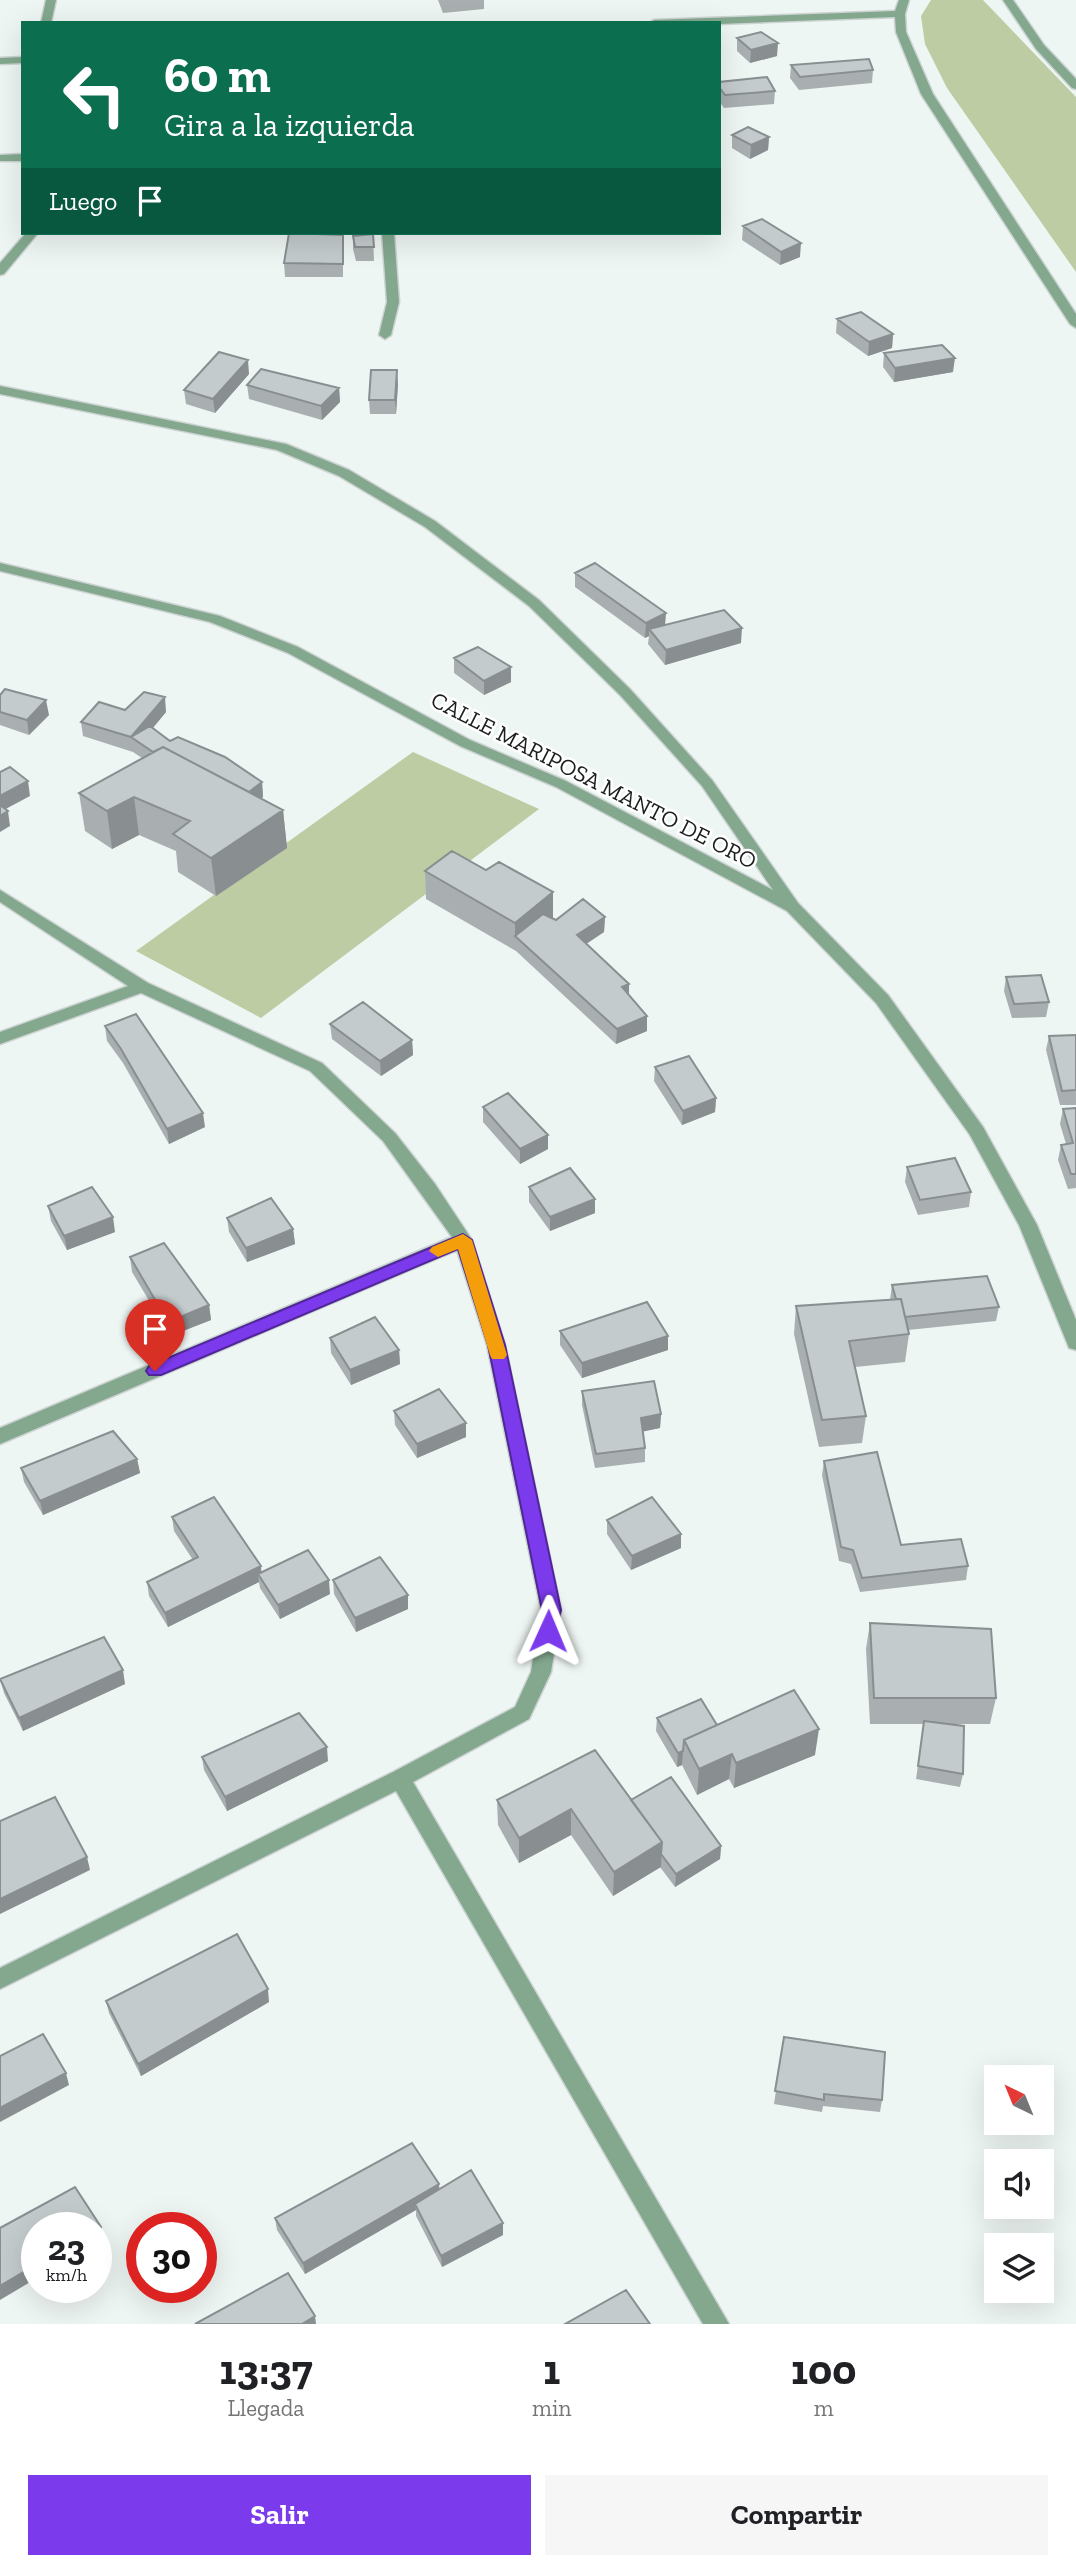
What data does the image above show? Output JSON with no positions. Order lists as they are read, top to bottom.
{
  "streets": {
    "street": ["CALLE MARIPOSA MANTO DE ORO"]
  },
  "north": "top left",
  "page": {
    "turn": ["60 m", "Gira a la izquierda"],
    "then": "Luego",
    "speed": "23 km/h",
    "limit": "30",
    "eta": [
      "13:37",
      "Llegada",
      "1",
      "min",
      "100",
      "m"
    ],
    "buttons": ["Salir", "Compartir"]
  }
}
